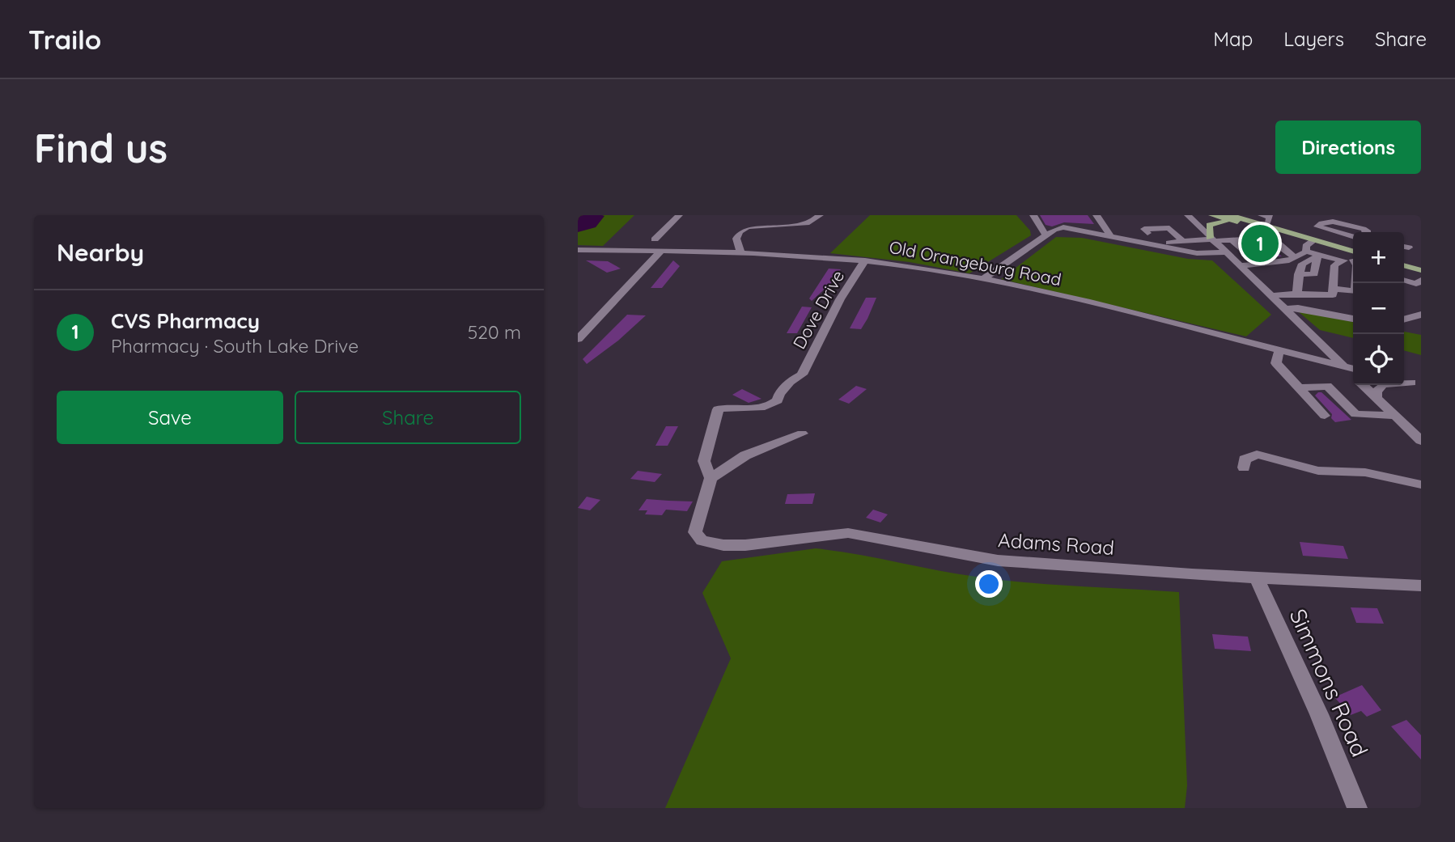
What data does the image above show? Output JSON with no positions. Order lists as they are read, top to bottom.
{
  "streets": {
    "street": [
      "Old Orangeburg Road",
      "Dove Drive",
      "Adams Road",
      "Simmons Road"
    ]
  },
  "crossings": [
    ["Old Orangeburg Road", "Dove Drive"],
    ["Dove Drive", "Adams Road"],
    ["Adams Road", "Simmons Road"]
  ],
  "page": {
    "header": "Trailo",
    "nav": ["Map", "Layers", "Share"],
    "buttons": [
      "Directions",
      ["Save", "Share"]
    ],
    "title": "Find us",
    "heading": "Nearby",
    "pins": "1",
    "map_buttons": ["+", "−"],
    "list": [
      {
        "mark": "1",
        "name": "CVS Pharmacy",
        "note": "Pharmacy · South Lake Drive",
        "value": "520 m"
      }
    ]
  }
}
